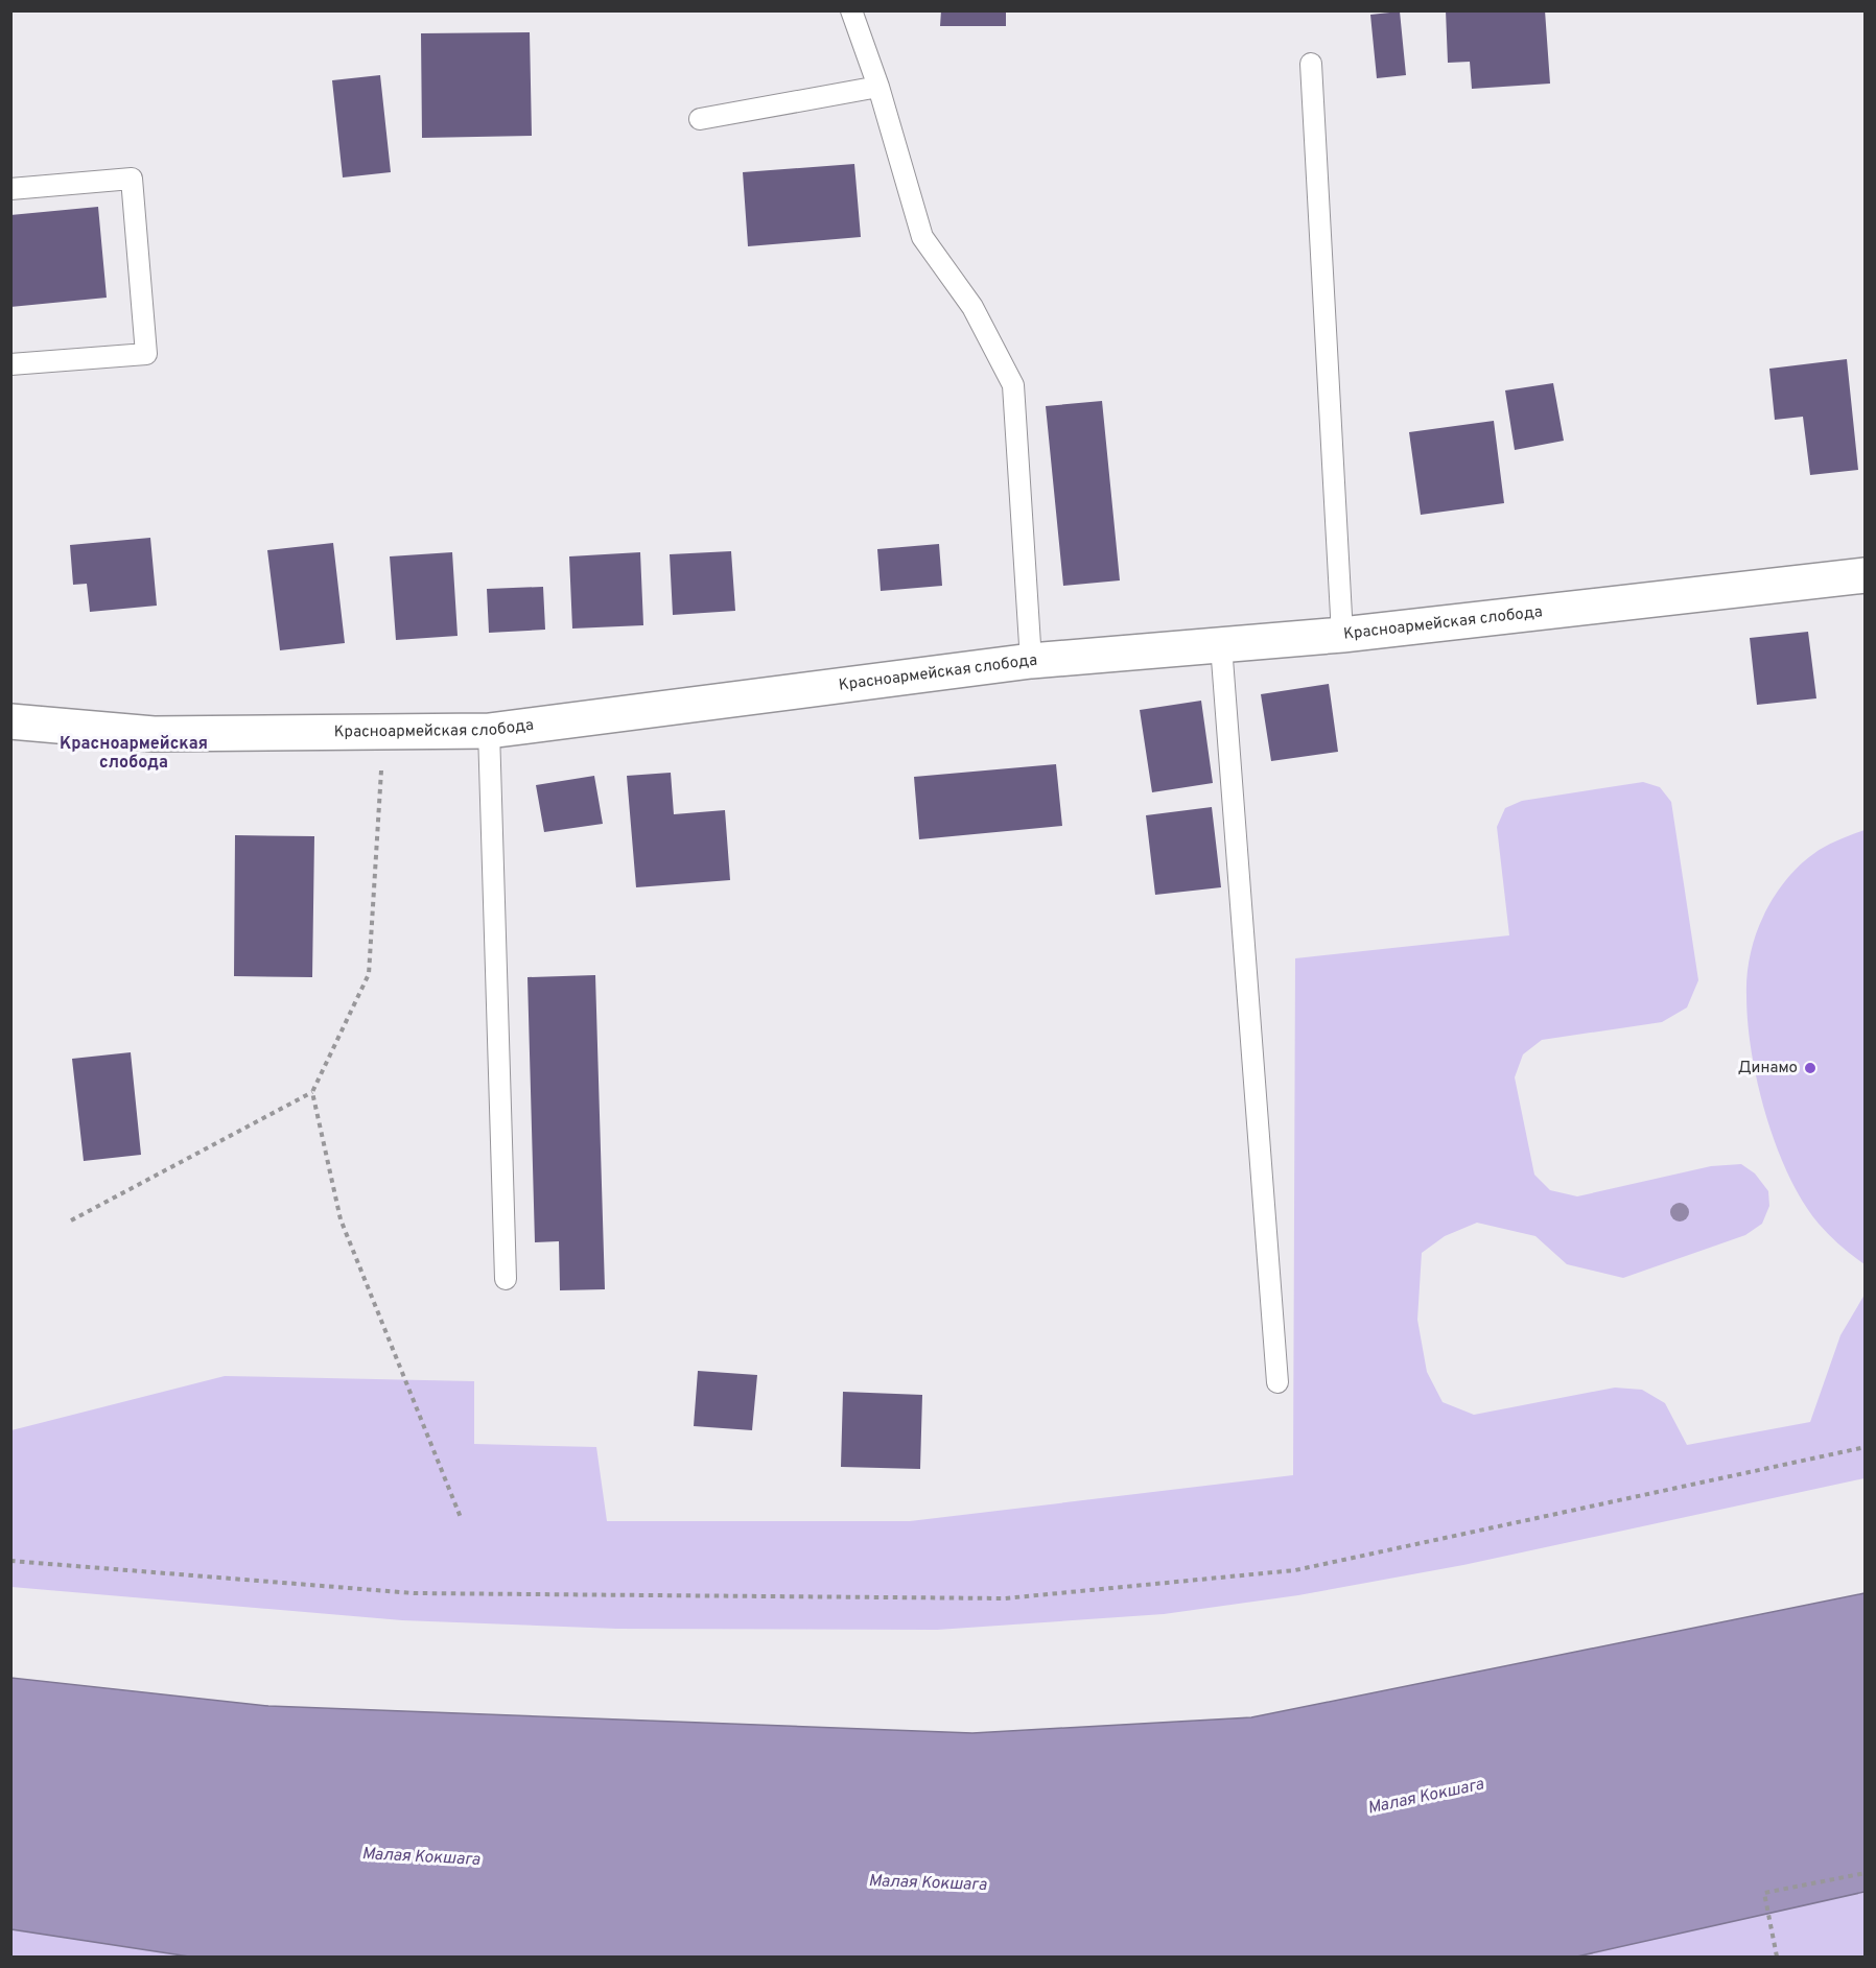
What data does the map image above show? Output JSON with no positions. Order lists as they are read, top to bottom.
{
  "streets": {
    "street": ["Красноармейская слобода"]
  },
  "districts": ["Красноармейская слобода"],
  "water": ["Малая Кокшага"],
  "places": ["Динамо"]
}
